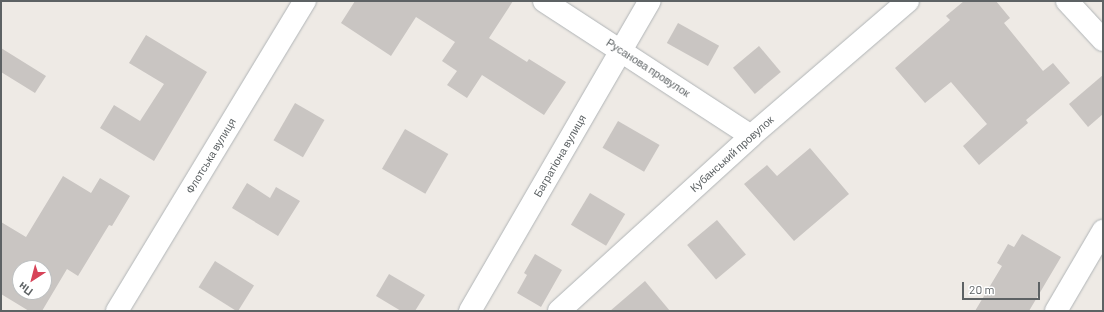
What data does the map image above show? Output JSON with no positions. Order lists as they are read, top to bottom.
{
  "streets": {
    "street": [
      "Русанова провулок",
      "Кубанський провулок",
      "Флотська вулиця",
      "Багратіона вулиця"
    ]
  },
  "crossings": [
    ["Русанова провулок", "Кубанський провулок"],
    ["Русанова провулок", "Багратіона вулиця"]
  ],
  "scale_bar": "20 m",
  "north": "bottom left"
}
